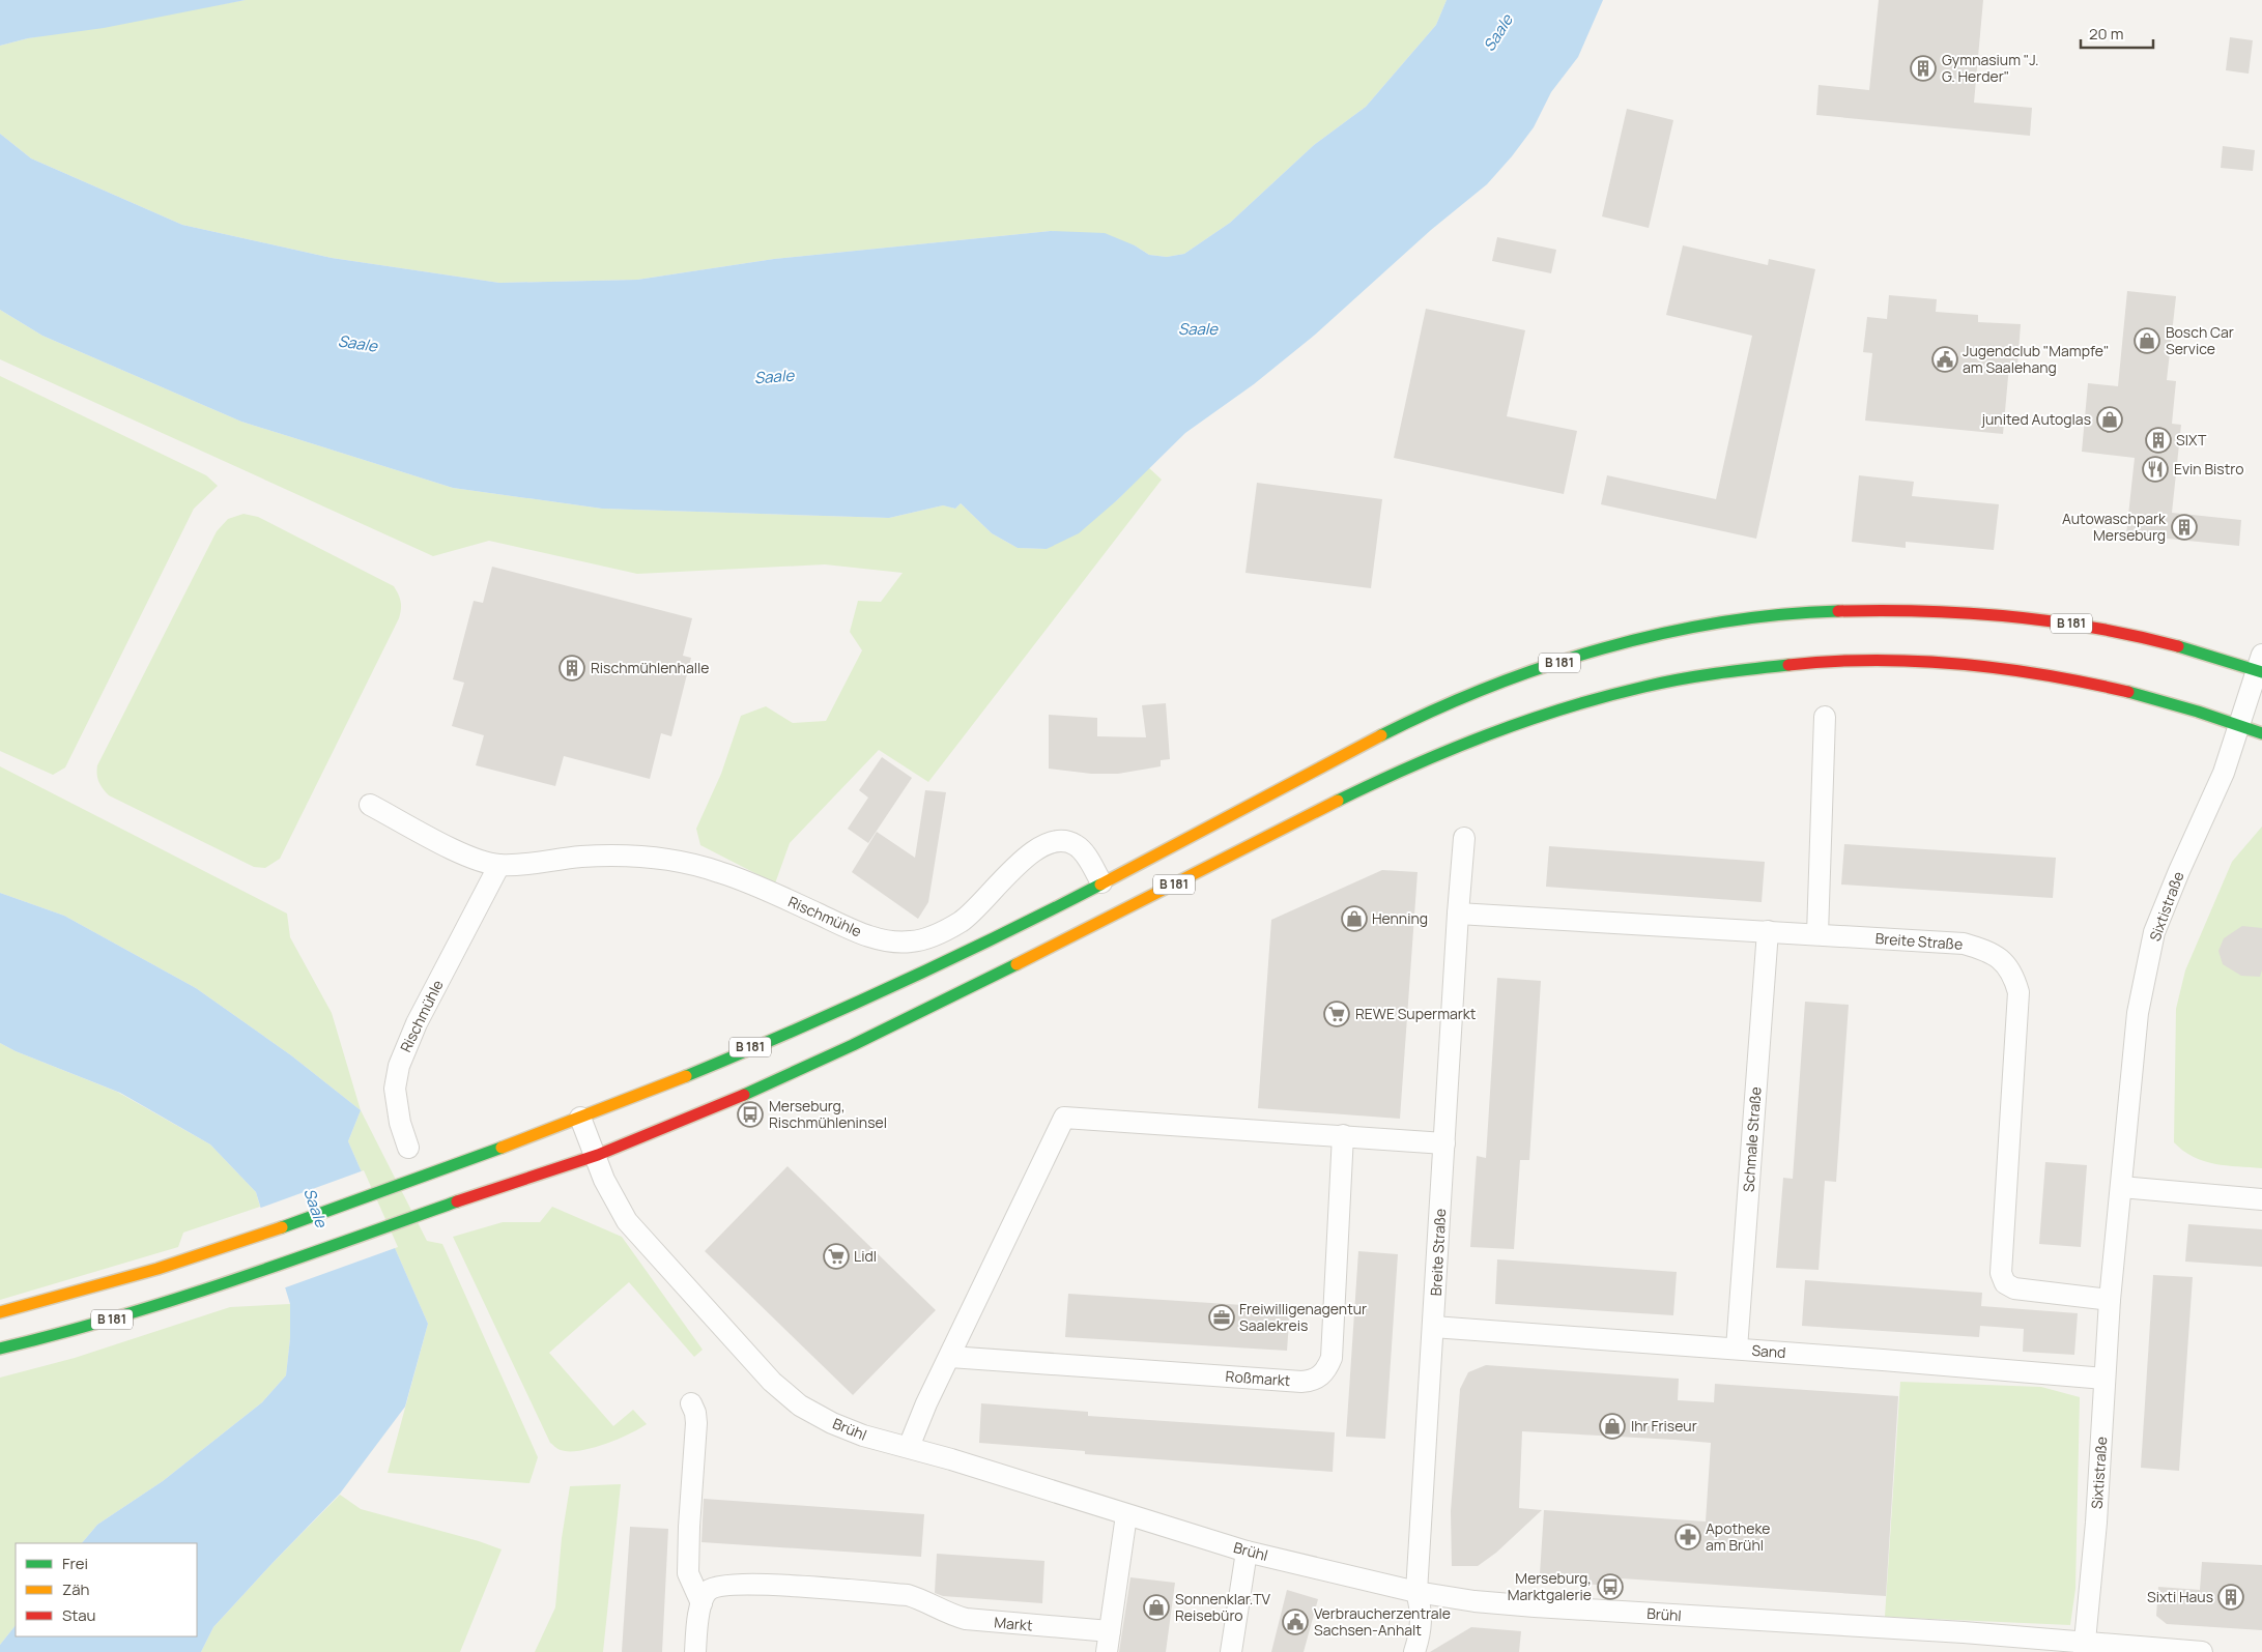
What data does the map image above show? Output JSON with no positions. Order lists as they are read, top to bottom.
{
  "streets": {
    "main road": ["B 181"],
    "street": [
      "Sixtistraße",
      "Rischmühle",
      "Breite Straße",
      "Schmale Straße",
      "Sand",
      "Roßmarkt",
      "Brühl",
      "Markt"
    ]
  },
  "crossings": [
    ["B 181", "Sixtistraße"],
    ["B 181", "Rischmühle"],
    ["B 181", "Brühl"],
    ["Sixtistraße", "Breite Straße"],
    ["Sixtistraße", "Sand"],
    ["Sixtistraße", "Brühl"],
    ["Breite Straße", "Schmale Straße"],
    ["Breite Straße", "Sand"],
    ["Breite Straße", "Brühl"],
    ["Schmale Straße", "Sand"],
    ["Brühl", "Markt"]
  ],
  "water": ["Saale"],
  "places": {
    "building": [
      "Gymnasium \"J. G. Herder\"",
      "SIXT",
      "Autowaschpark Merseburg",
      "Rischmühlenhalle",
      "Sixti Haus"
    ],
    "shop": [
      "Bosch Car Service",
      "junited Autoglas",
      "Henning",
      "Ihr Friseur",
      "Sonnenklar.TV Reisebüro"
    ],
    "public building": ["Jugendclub \"Mampfe\" am Saalehang", "Verbraucherzentrale Sachsen-Anhalt"],
    "restaurant": ["Evin Bistro"],
    "supermarket": ["REWE Supermarkt", "Lidl"],
    "bus stop": ["Merseburg, Rischmühleninsel", "Merseburg, Marktgalerie"],
    "office": ["Freiwilligenagentur Saalekreis"],
    "pharmacy": ["Apotheke am Brühl"]
  },
  "legend": ["Frei", "Zäh", "Stau"],
  "scale_bar": "20 m"
}
